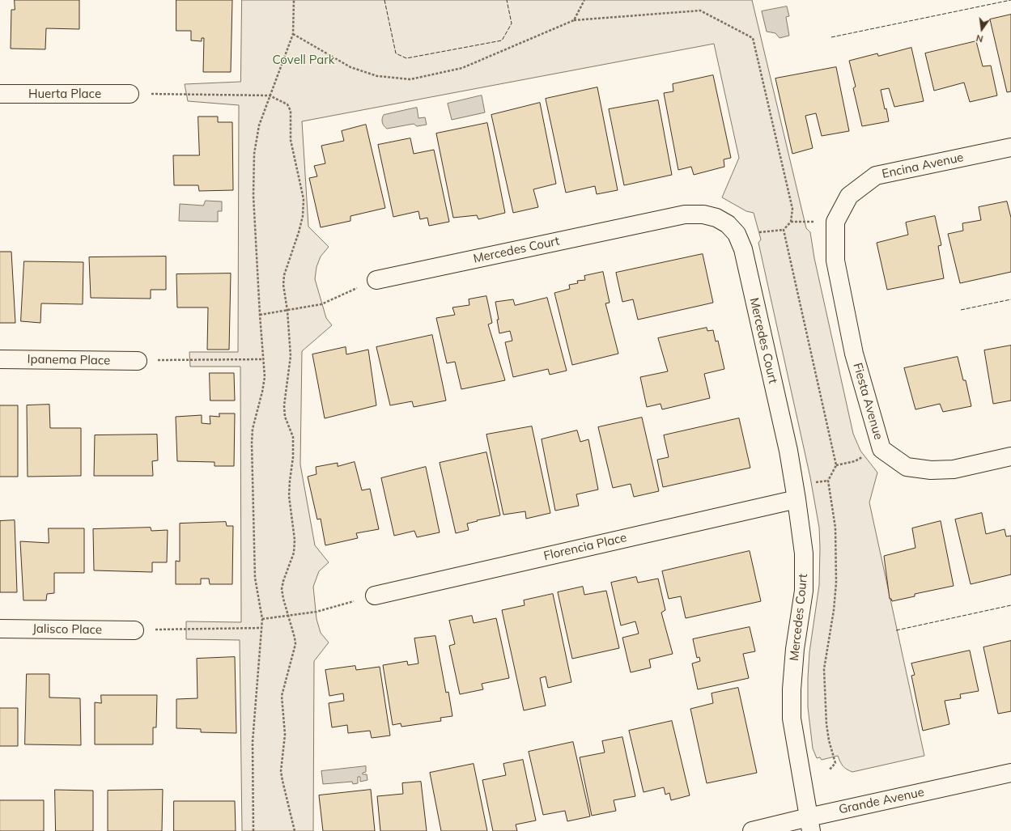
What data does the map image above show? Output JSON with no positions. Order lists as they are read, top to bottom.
{
  "streets": {
    "street": [
      "Huerta Place",
      "Encina Avenue",
      "Mercedes Court",
      "Ipanema Place",
      "Fiesta Avenue",
      "Florencia Place",
      "Jalisco Place",
      "Grande Avenue"
    ]
  },
  "crossings": [
    ["Encina Avenue", "Fiesta Avenue"],
    ["Mercedes Court", "Florencia Place"],
    ["Mercedes Court", "Grande Avenue"]
  ],
  "parks": ["Covell Park"],
  "north": "bottom"
}
